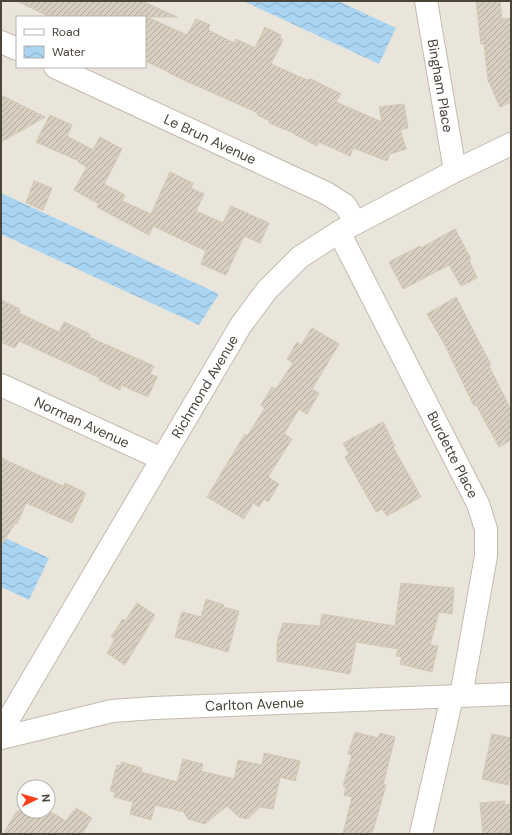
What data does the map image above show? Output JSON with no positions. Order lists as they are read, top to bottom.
{
  "streets": {
    "street": [
      "Bingham Place",
      "Le Brun Avenue",
      "Richmond Avenue",
      "Norman Avenue",
      "Burdette Place",
      "Carlton Avenue"
    ]
  },
  "crossings": [
    ["Bingham Place", "Richmond Avenue"],
    ["Le Brun Avenue", "Richmond Avenue"],
    ["Le Brun Avenue", "Burdette Place"],
    ["Richmond Avenue", "Norman Avenue"],
    ["Richmond Avenue", "Burdette Place"],
    ["Burdette Place", "Carlton Avenue"]
  ],
  "legend": ["Road", "Water"],
  "north": "right"
}
